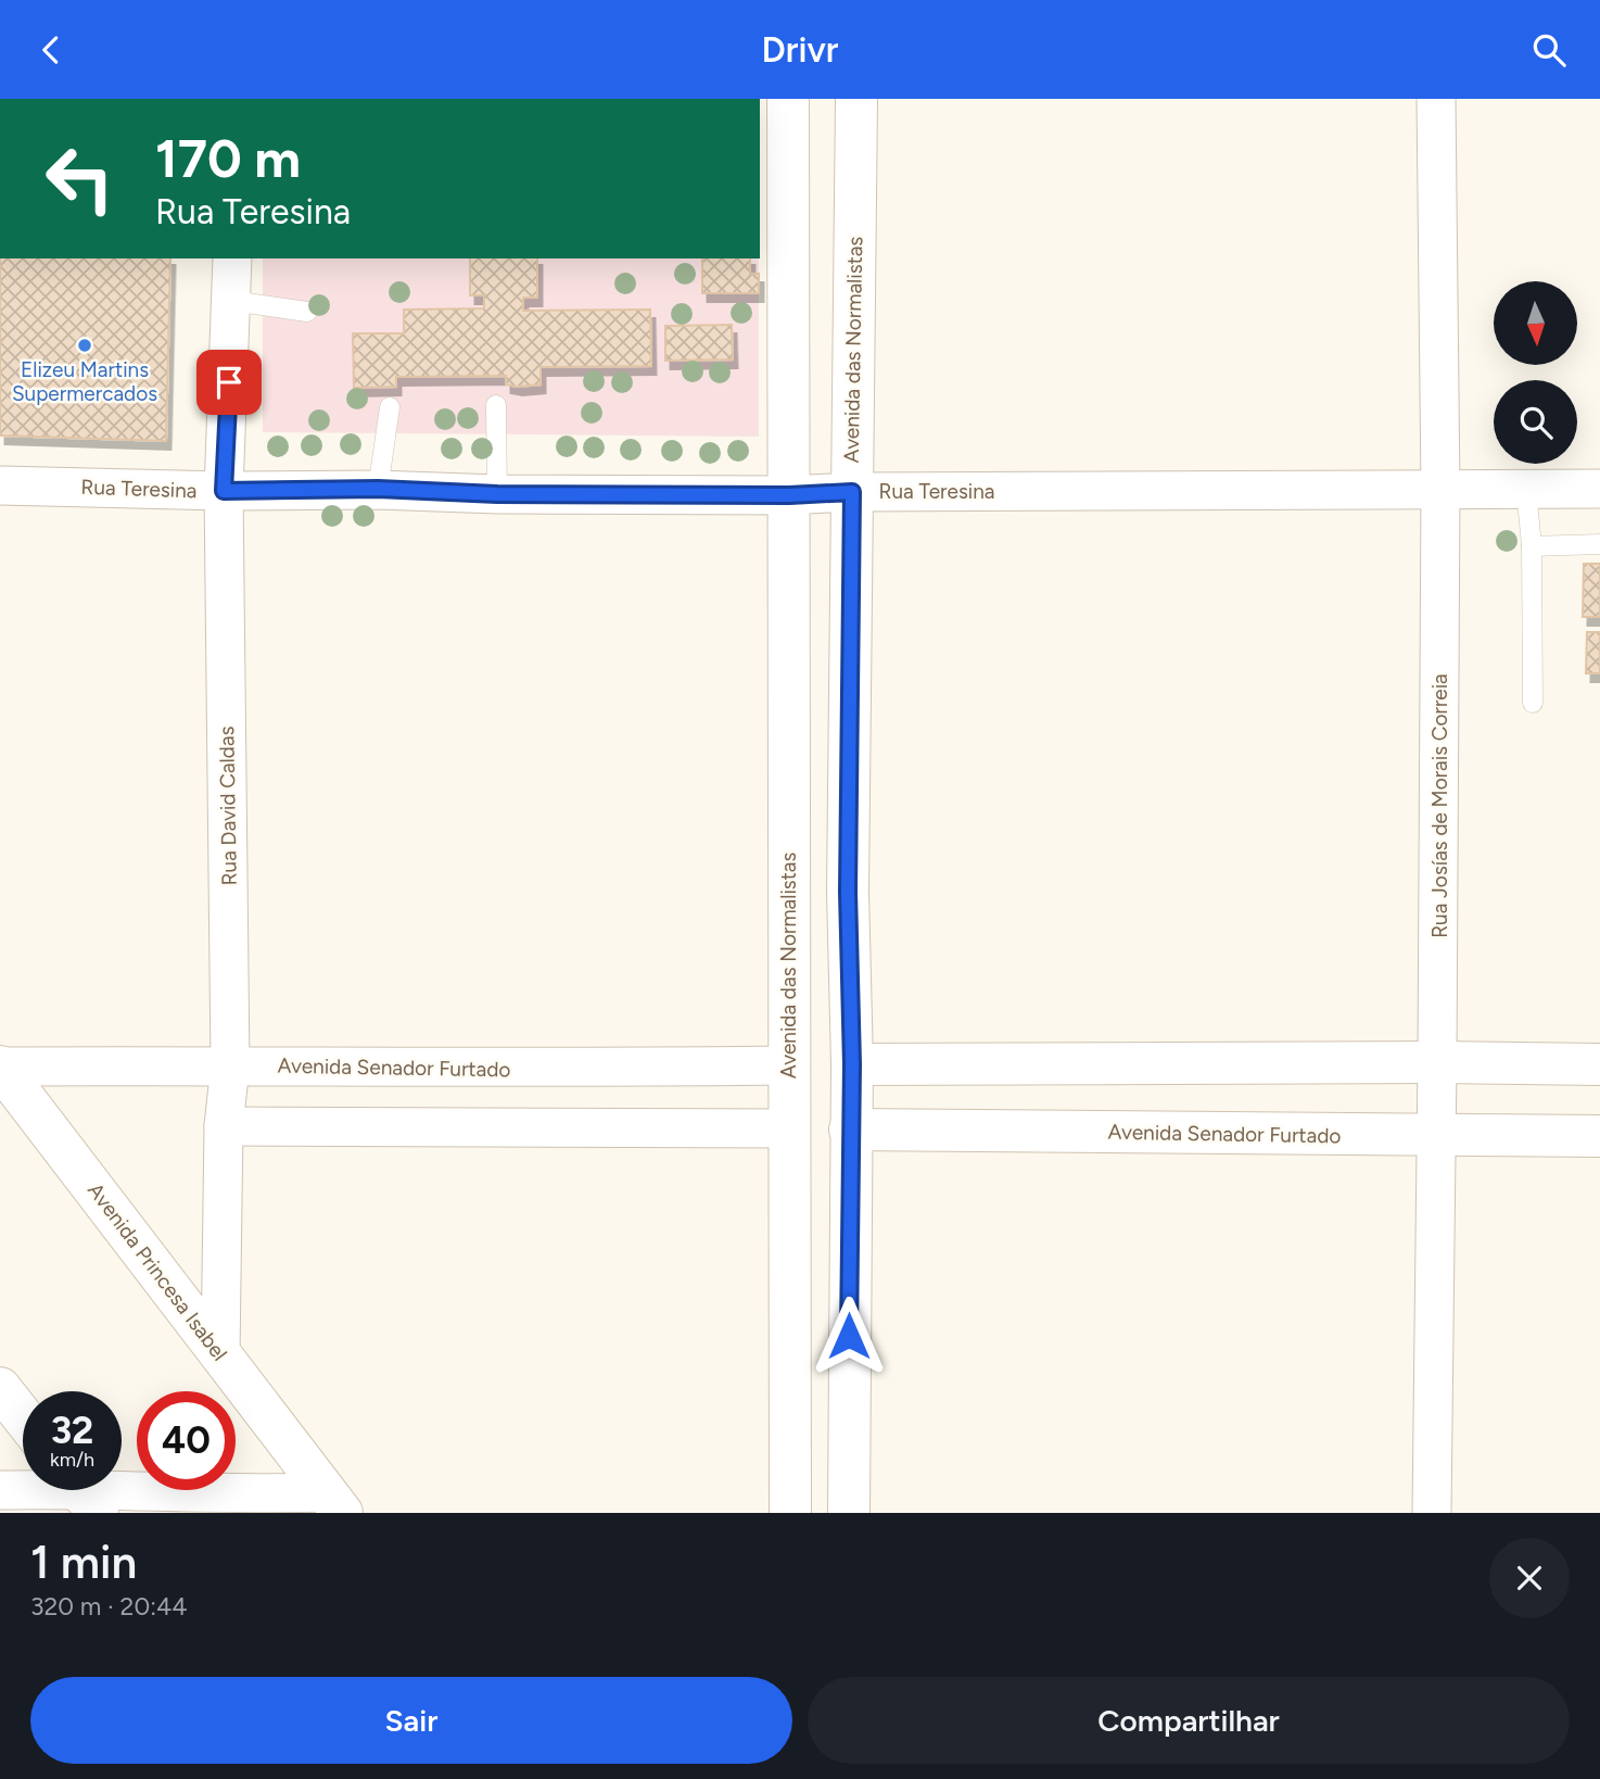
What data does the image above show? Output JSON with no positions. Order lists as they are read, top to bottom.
{
  "streets": {
    "street": [
      "Avenida das Normalistas",
      "Rua Teresina",
      "Rua David Caldas",
      "Rua Josías de Morais Correia",
      "Avenida Senador Furtado",
      "Avenida Princesa Isabel"
    ]
  },
  "crossings": [
    ["Avenida das Normalistas", "Rua Teresina"],
    ["Avenida das Normalistas", "Avenida Senador Furtado"],
    ["Rua Teresina", "Rua David Caldas"],
    ["Rua Teresina", "Rua Josías de Morais Correia"],
    ["Rua David Caldas", "Avenida Senador Furtado"],
    ["Rua David Caldas", "Avenida Princesa Isabel"],
    ["Rua Josías de Morais Correia", "Avenida Senador Furtado"],
    ["Avenida Senador Furtado", "Avenida Princesa Isabel"]
  ],
  "places": ["Elizeu Martins Supermercados"],
  "north": "bottom",
  "page": {
    "header": "Drivr",
    "turn": ["170 m", "Rua Teresina"],
    "speed": "32 km/h",
    "limit": "40",
    "heading": ["1 min", "320 m · 20:44"],
    "buttons": ["Sair", "Compartilhar"]
  }
}
